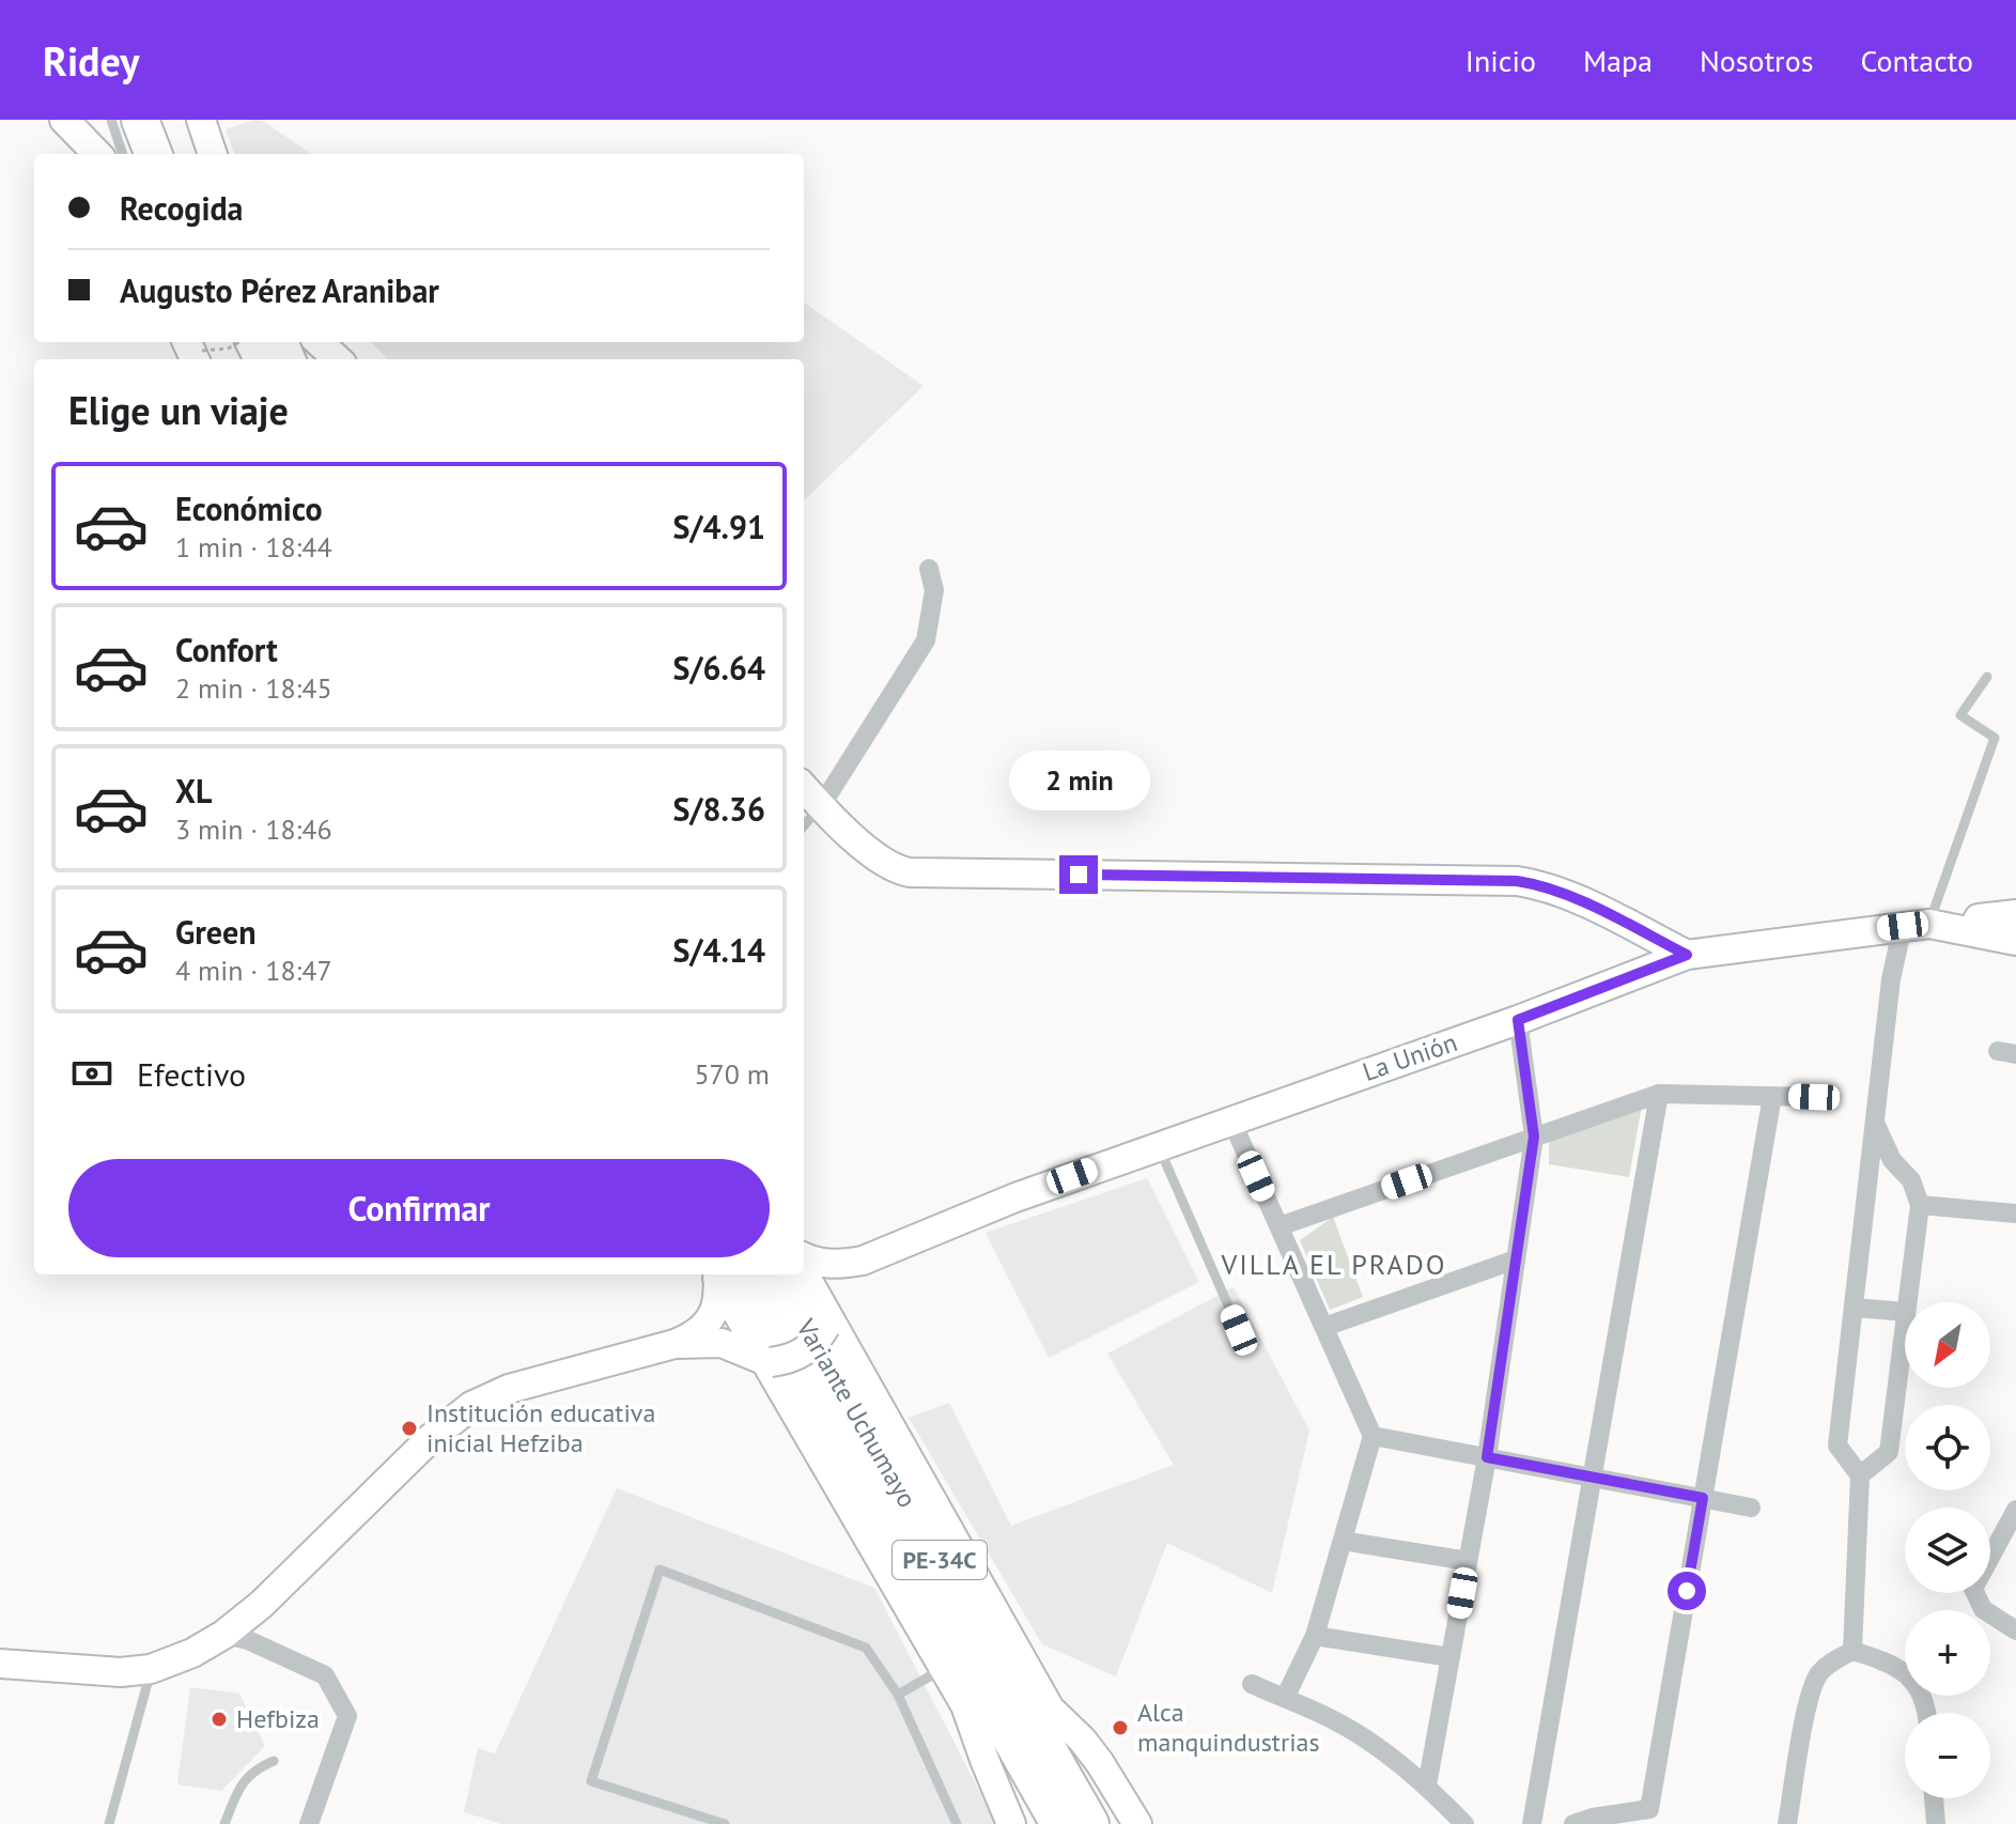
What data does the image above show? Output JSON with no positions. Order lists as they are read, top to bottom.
{
  "streets": {
    "highway": ["Variante Uchumayo", "PE-34C"],
    "main road": ["La Unión"]
  },
  "districts": ["VILLA EL PRADO"],
  "places": ["Institución educativa inicial Hefziba", "Hefbiza", "Alca manquindustrias"],
  "north": "bottom left",
  "page": {
    "header": "Ridey",
    "nav": [
      "Inicio",
      "Mapa",
      "Nosotros",
      "Contacto"
    ],
    "banner": ["Recogida", "Augusto Pérez Aranibar"],
    "heading": "Elige un viaje",
    "list": [
      {
        "name": "Económico",
        "note": "1 min · 18:44",
        "value": "S/4.91"
      },
      {
        "name": "Confort",
        "note": "2 min · 18:45",
        "value": "S/6.64"
      },
      {
        "name": "XL",
        "note": "3 min · 18:46",
        "value": "S/8.36"
      },
      {
        "name": "Green",
        "note": "4 min · 18:47",
        "value": "S/4.14"
      }
    ],
    "bubble": "2 min",
    "pay": ["Efectivo", "570 m"],
    "buttons": "Confirmar",
    "map_buttons": ["+", "−"]
  }
}
